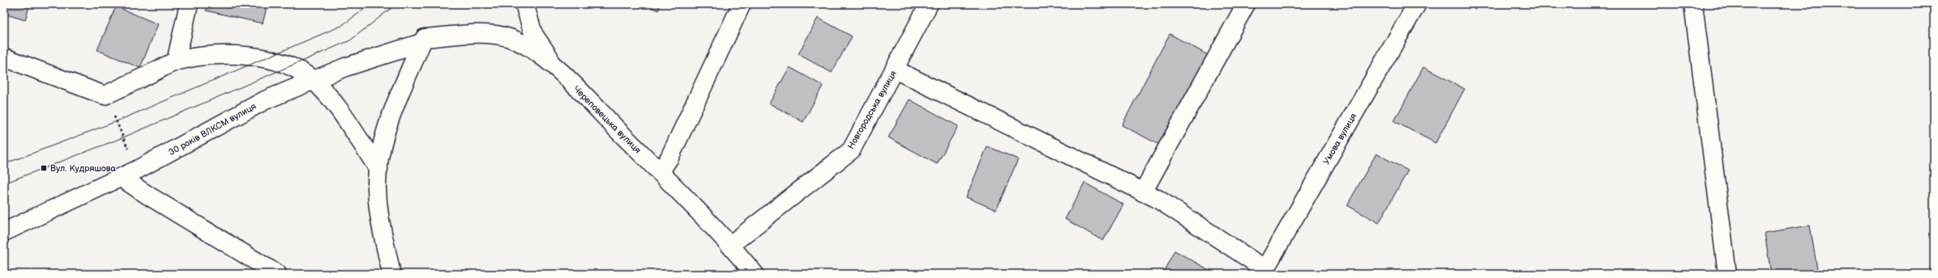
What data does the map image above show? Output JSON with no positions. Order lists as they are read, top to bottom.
{
  "streets": {
    "street": [
      "Новгородська вулиця",
      "Череповецька вулиця",
      "30 років ВЛКСМ вулиця",
      "Умова вулиця"
    ]
  },
  "crossings": [
    ["Новгородська вулиця", "Череповецька вулиця"],
    ["Череповецька вулиця", "30 років ВЛКСМ вулиця"]
  ],
  "places": {
    "transit": ["Вул. Кудряшова"]
  }
}
